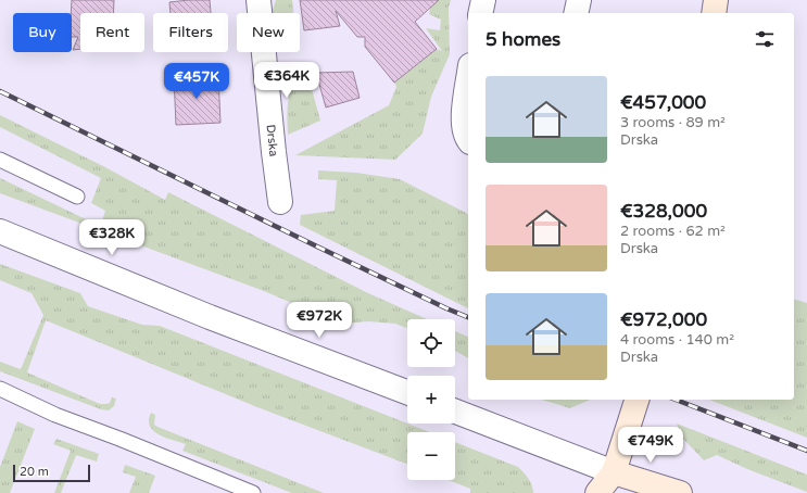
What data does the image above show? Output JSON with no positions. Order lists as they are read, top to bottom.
{
  "streets": {
    "street": ["Drska"]
  },
  "scale_bar": "20 m",
  "page": {
    "chip": [
      "Buy",
      "Rent",
      "Filters",
      "New"
    ],
    "heading": "5 homes",
    "price": [
      "€364K",
      "€457K",
      "€328K",
      "€972K",
      "€749K"
    ],
    "list": [
      {
        "name": "€457,000",
        "note": "3 rooms · 89 m² · Drska"
      },
      {
        "name": "€328,000",
        "note": "2 rooms · 62 m² · Drska"
      },
      {
        "name": "€972,000",
        "note": "4 rooms · 140 m² · Drska"
      }
    ],
    "map_buttons": ["+", "−"],
    "scale": "20 m"
  }
}
